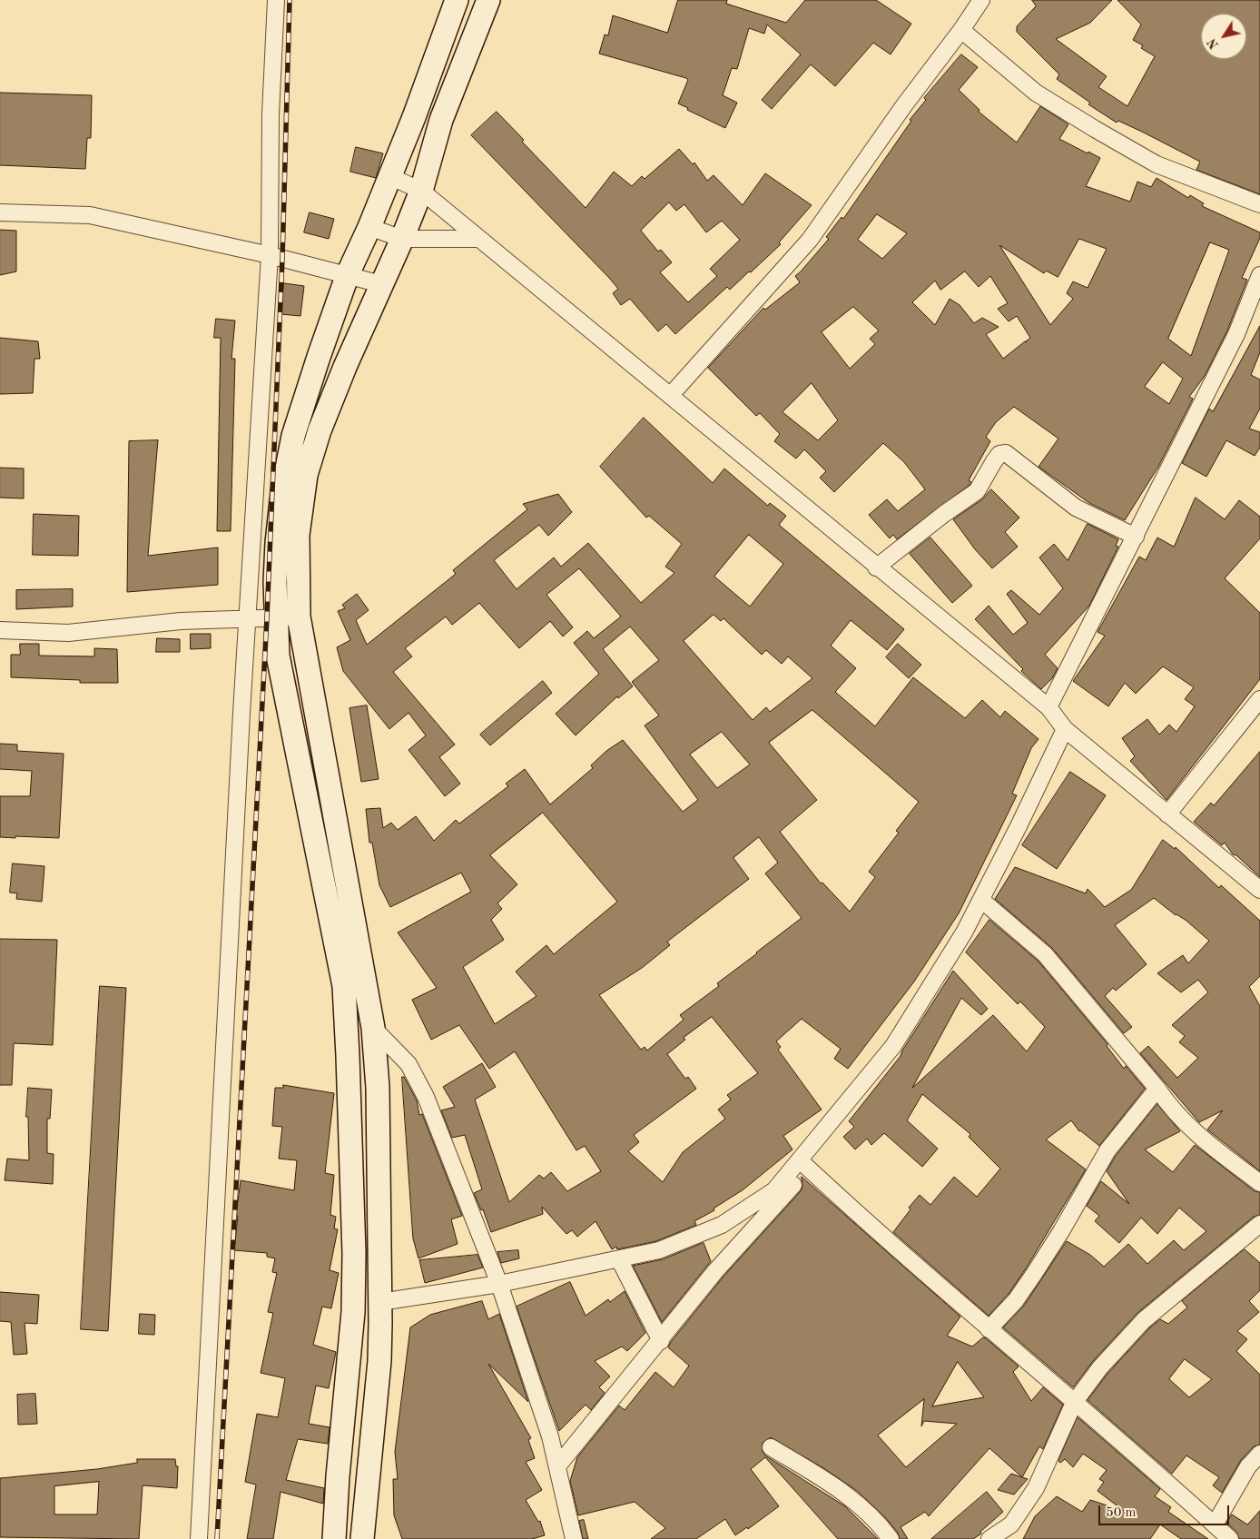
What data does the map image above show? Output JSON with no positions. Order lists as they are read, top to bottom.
{
  "scale_bar": "50 m",
  "north": "bottom left"
}
